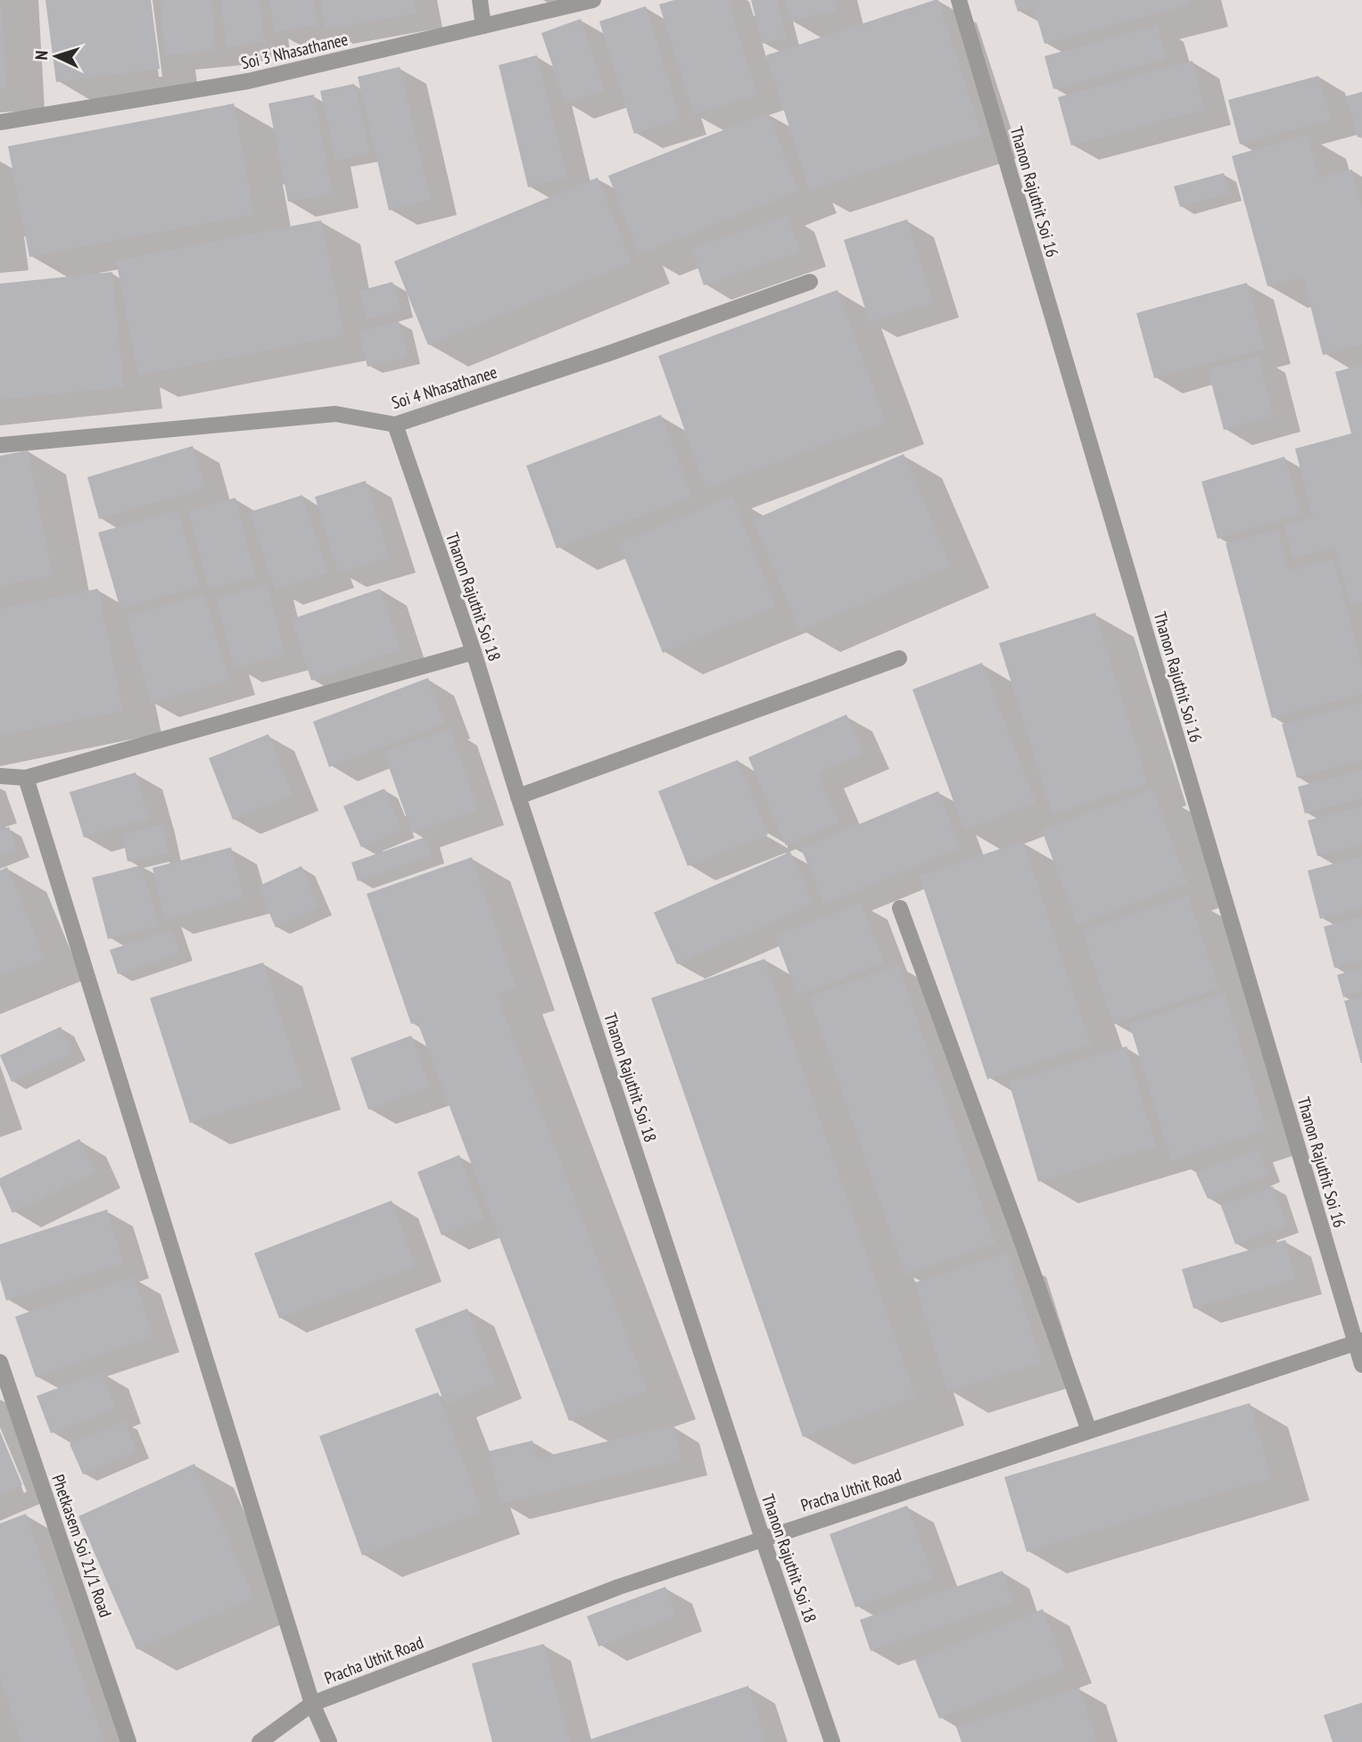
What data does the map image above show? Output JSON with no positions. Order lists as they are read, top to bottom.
{
  "streets": {
    "street": [
      "Soi 3 Nhasathanee",
      "Thanon Rajuthit Soi 16",
      "Soi 4 Nhasathanee",
      "Thanon Rajuthit Soi 18",
      "Pracha Uthit Road",
      "Phetkasem Soi 21/1 Road"
    ]
  },
  "crossings": [
    ["Thanon Rajuthit Soi 16", "Pracha Uthit Road"],
    ["Soi 4 Nhasathanee", "Thanon Rajuthit Soi 18"],
    ["Thanon Rajuthit Soi 18", "Pracha Uthit Road"]
  ],
  "north": "left"
}
